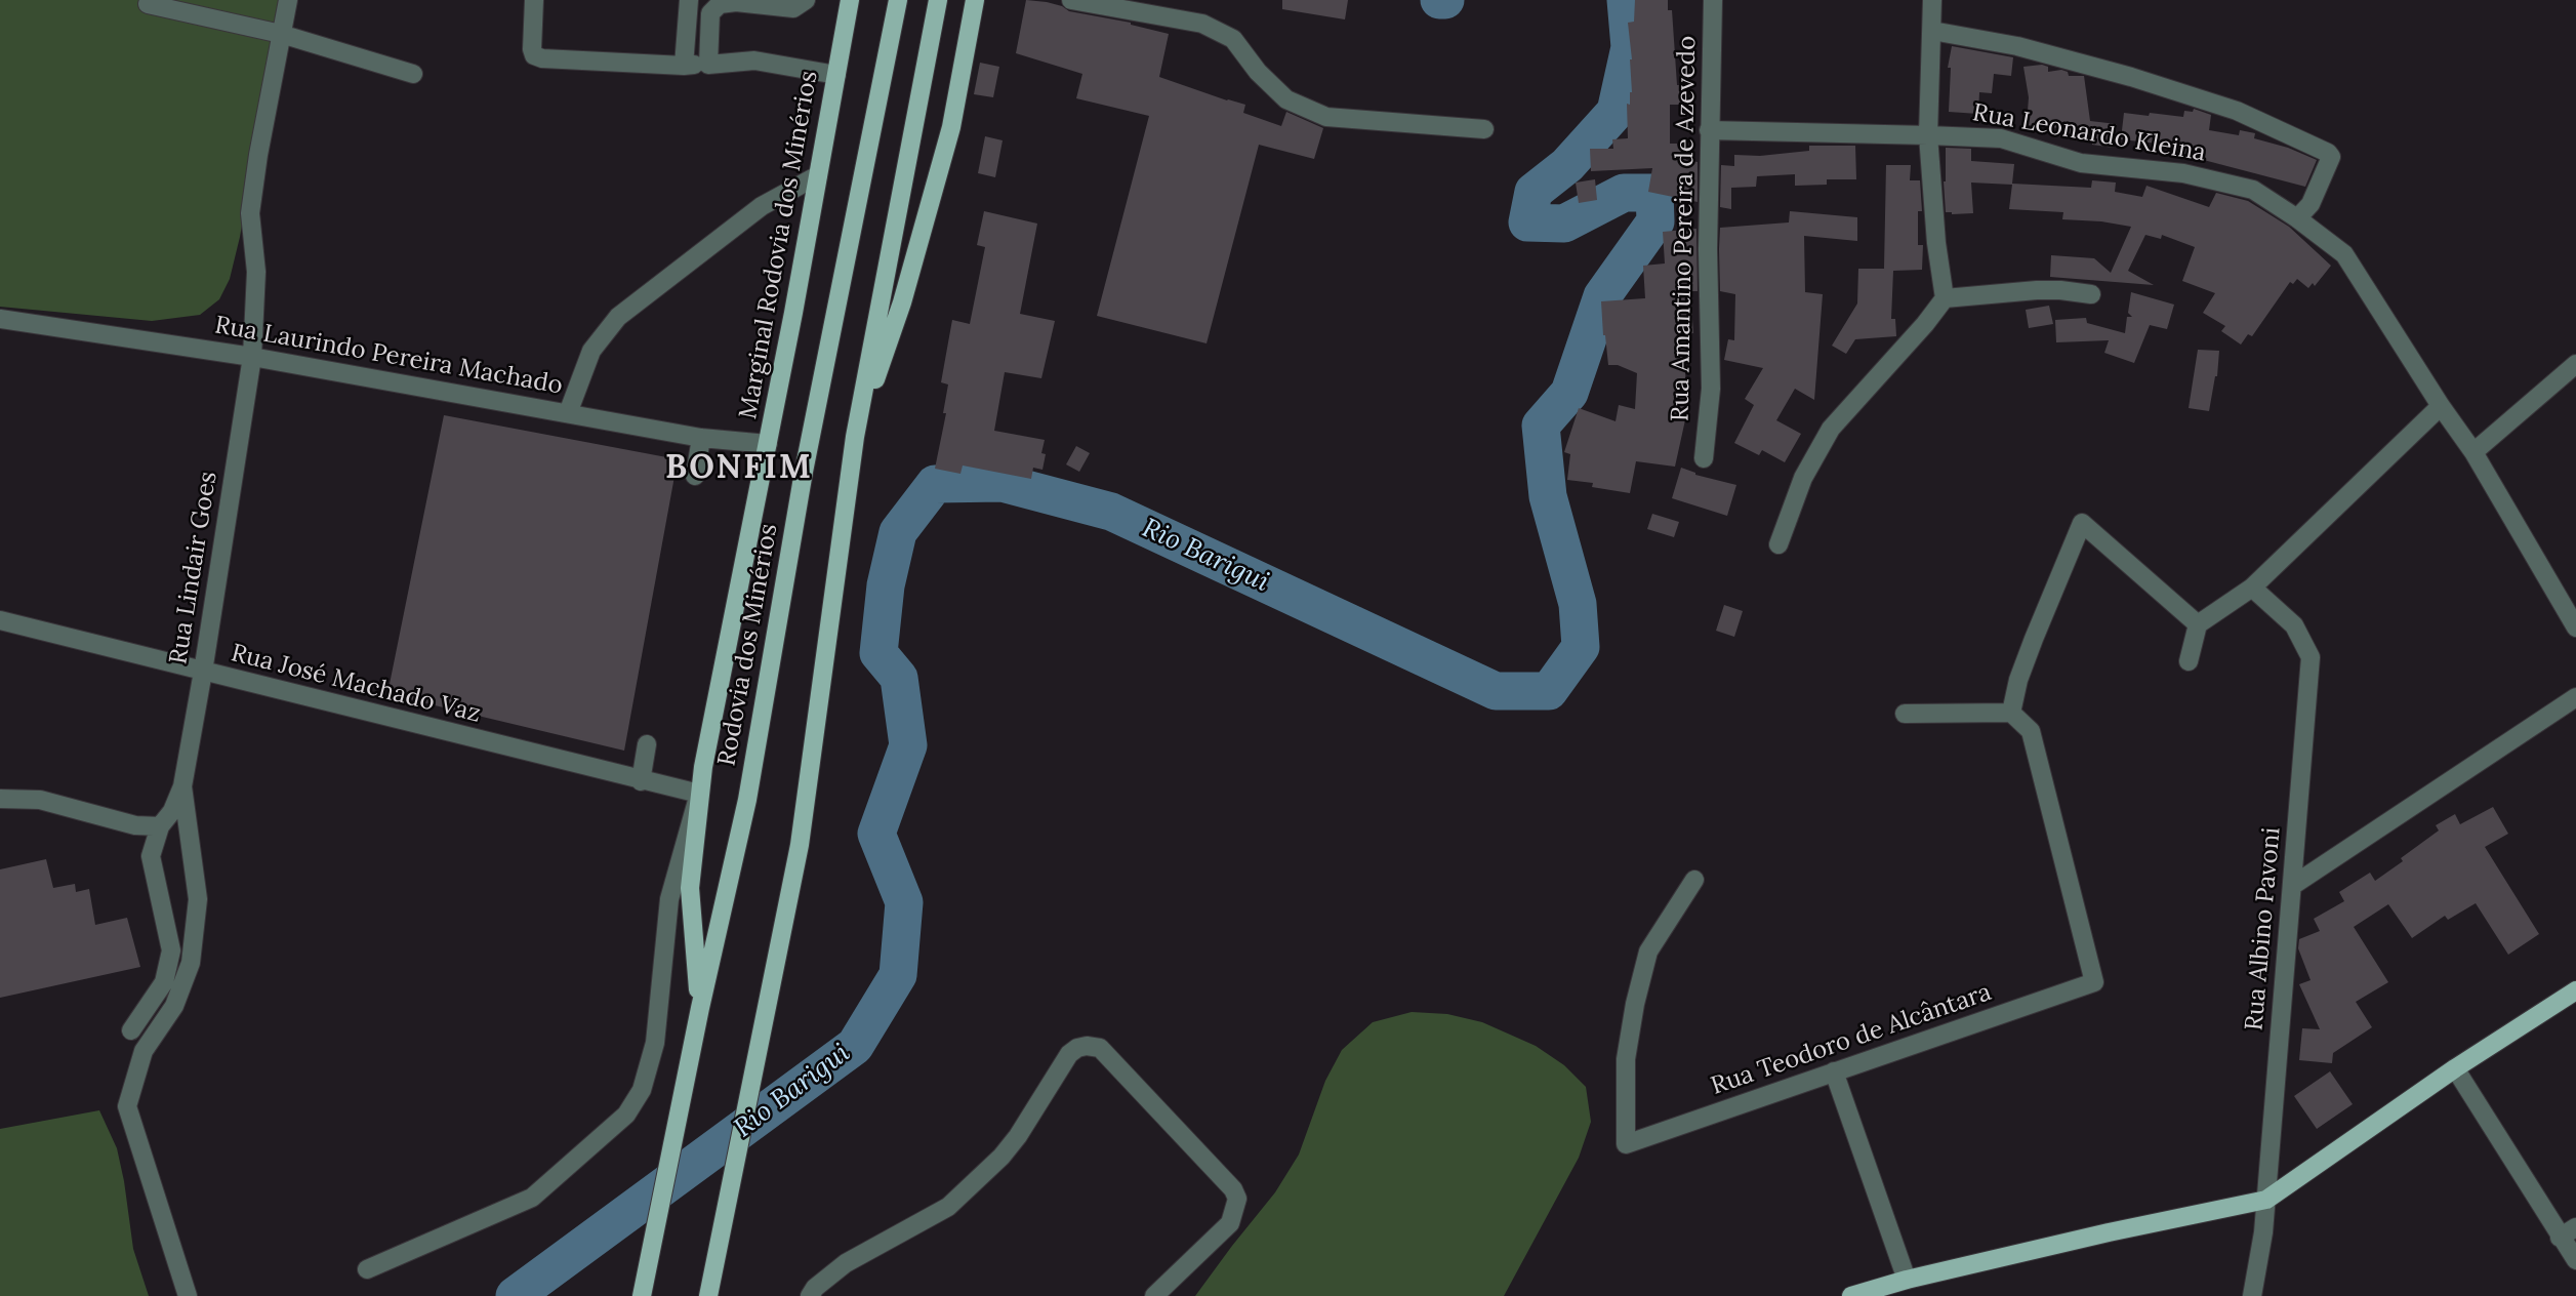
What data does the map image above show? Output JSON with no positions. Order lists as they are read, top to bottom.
{
  "streets": {
    "main road": ["Marginal Rodovia dos Minérios", "Rodovia dos Minérios"],
    "street": [
      "Rua Leonardo Kleina",
      "Rua Amantino Pereira de Azevedo",
      "Rua Laurindo Pereira Machado",
      "Rua Lindair Goes",
      "Rua José Machado Vaz",
      "Rua Albino Pavoni",
      "Rua Teodoro de Alcântara"
    ]
  },
  "crossings": [
    ["Rua Leonardo Kleina", "Rua Amantino Pereira de Azevedo"],
    ["Marginal Rodovia dos Minérios", "Rua Laurindo Pereira Machado"],
    ["Marginal Rodovia dos Minérios", "Rodovia dos Minérios"],
    ["Marginal Rodovia dos Minérios", "Rua José Machado Vaz"],
    ["Rua Laurindo Pereira Machado", "Rua Lindair Goes"],
    ["Rua Lindair Goes", "Rua José Machado Vaz"]
  ],
  "districts": ["BONFIM"],
  "water": ["Rio Barigui"]
}
